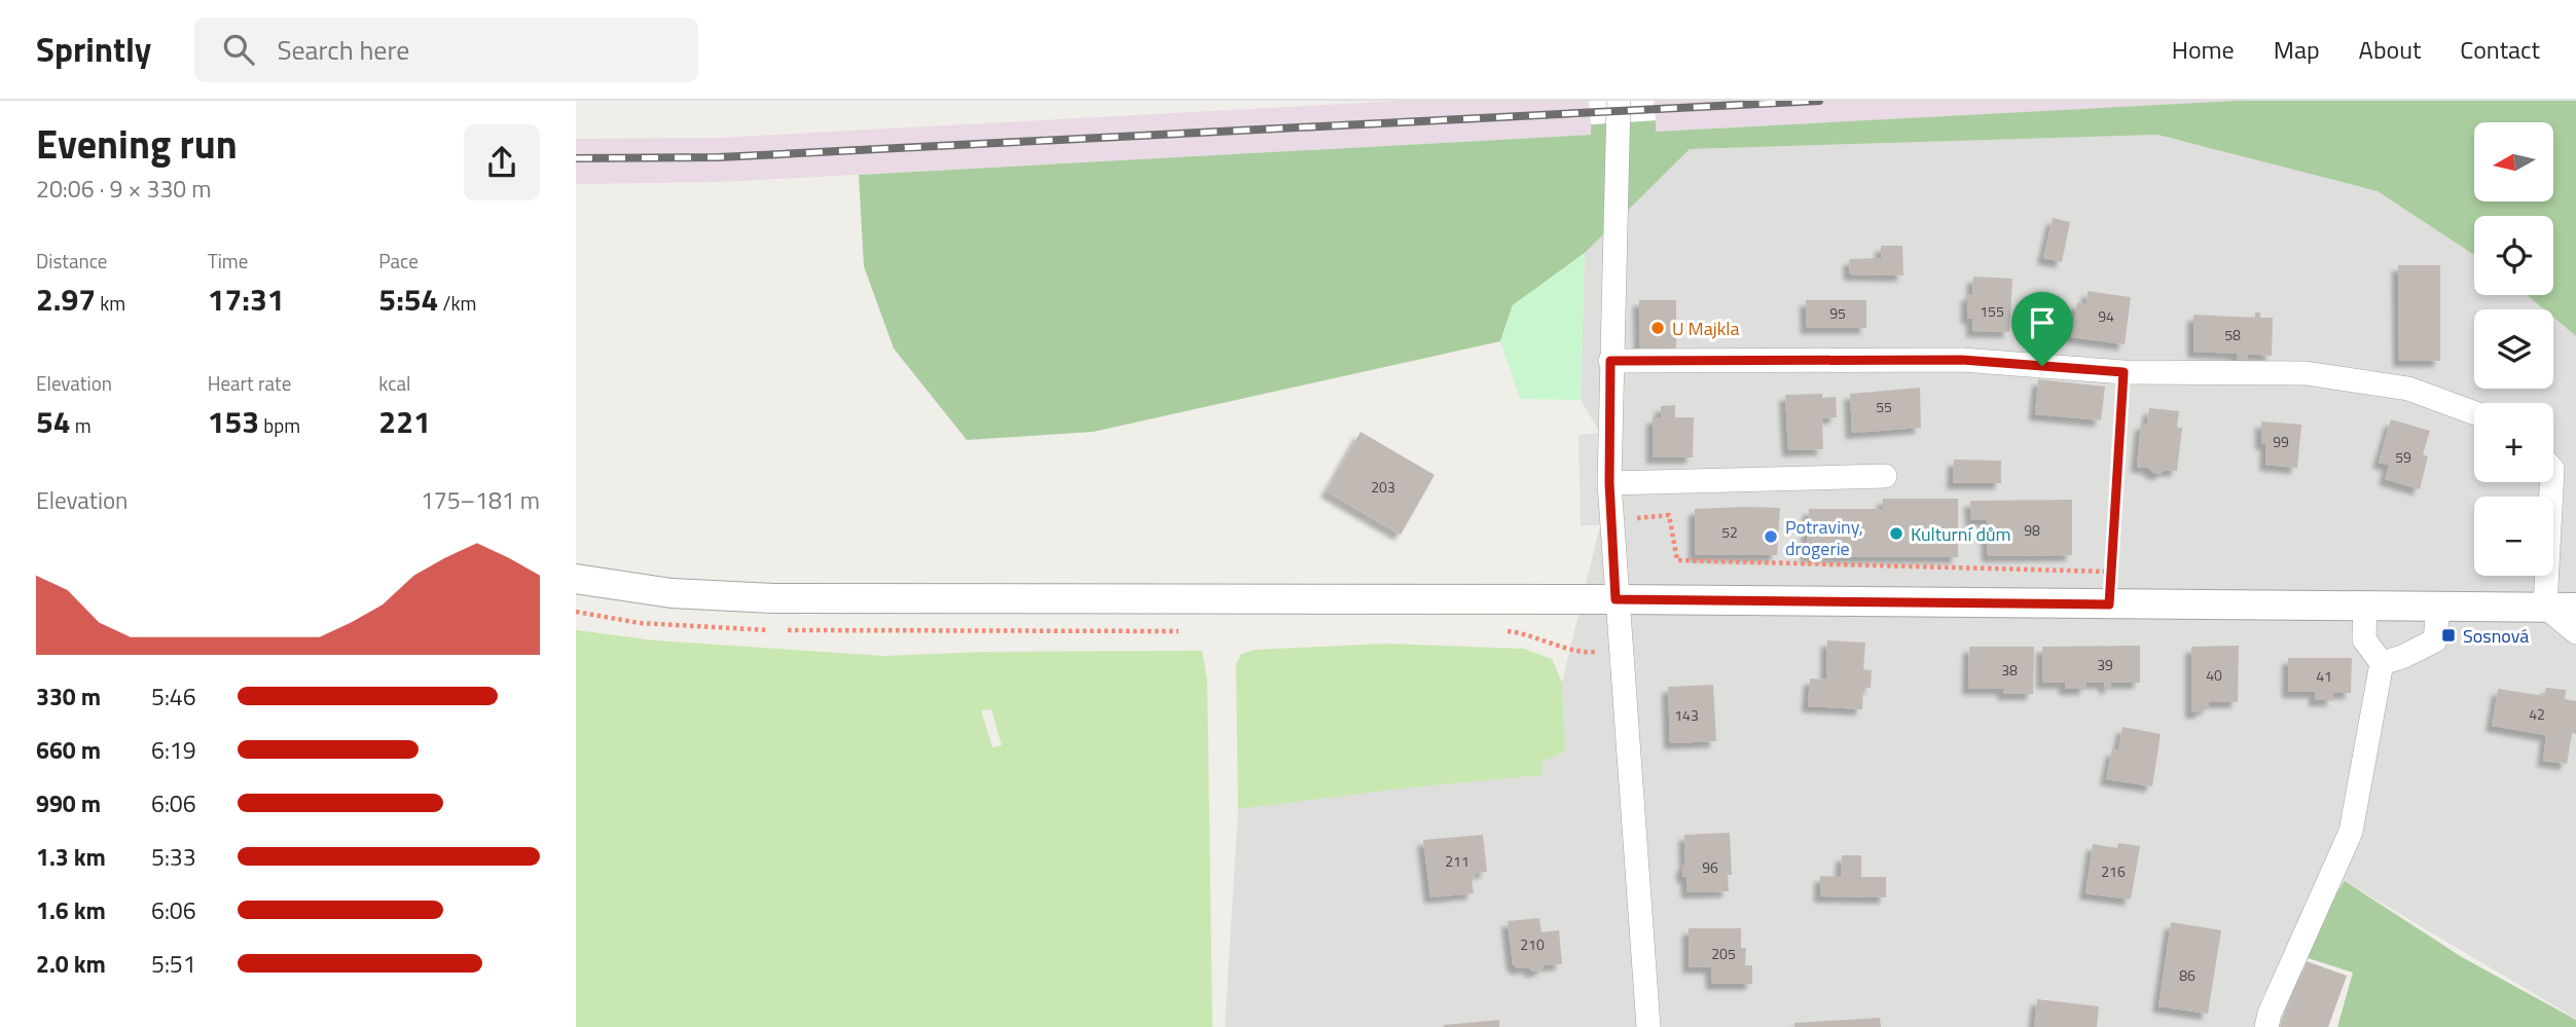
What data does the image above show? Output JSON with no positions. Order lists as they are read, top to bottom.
{
  "places": {
    "other": ["U Majkla", "Kulturní dům", "Potraviny, drogerie"],
    "transit": ["Sosnová"]
  },
  "house_numbers": [
    "155",
    "95",
    "94",
    "58",
    "55",
    "99",
    "59",
    "203",
    "98",
    "52",
    "39",
    "38",
    "40",
    "41",
    "42",
    "143",
    "211",
    "96",
    "216",
    "210",
    "205",
    "86"
  ],
  "north": "left",
  "page": {
    "header": "Sprintly",
    "search": "Search here",
    "nav": [
      "Home",
      "Map",
      "About",
      "Contact"
    ],
    "heading": ["Evening run", "20:06 · 9 × 330 m"],
    "map_buttons": ["+", "−"],
    "stats": [
      ["Distance", "2.97 km"],
      ["Time", "17:31"],
      ["Pace", "5:54 /km"],
      ["Elevation", "54 m"],
      ["Heart rate", "153 bpm"],
      ["kcal", "221"]
    ],
    "chart": ["Elevation", "175–181 m"],
    "list": [
      {
        "name": "330 m",
        "note": "5:46"
      },
      {
        "name": "660 m",
        "note": "6:19"
      },
      {
        "name": "990 m",
        "note": "6:06"
      },
      {
        "name": "1.3 km",
        "note": "5:33"
      },
      {
        "name": "1.6 km",
        "note": "6:06"
      },
      {
        "name": "2.0 km",
        "note": "5:51"
      }
    ]
  }
}
